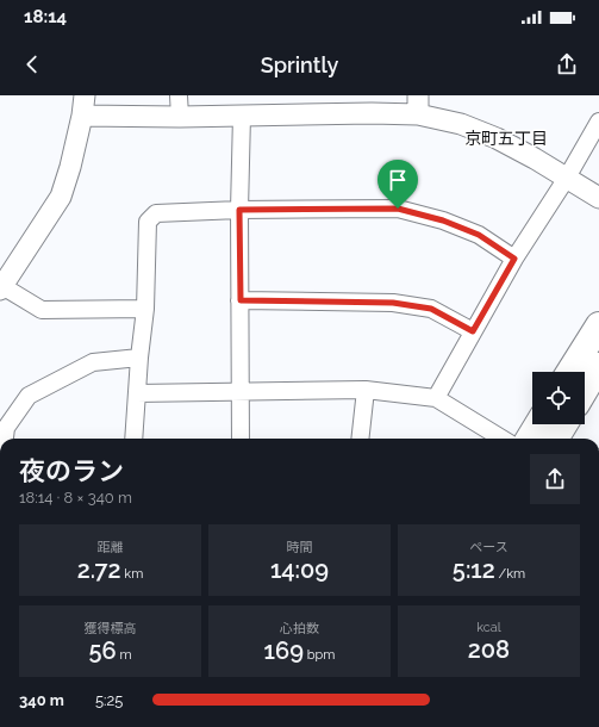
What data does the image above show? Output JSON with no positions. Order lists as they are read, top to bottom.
{
  "districts": ["京町五丁目"],
  "page": {
    "status": "18:14",
    "header": "Sprintly",
    "heading": ["夜のラン", "18:14 · 8 × 340 m"],
    "stats": [
      ["距離", "2.72 km"],
      ["時間", "14:09"],
      ["ペース", "5:12 /km"],
      ["獲得標高", "56 m"],
      ["心拍数", "169 bpm"],
      ["kcal", "208"]
    ],
    "list": [
      {
        "name": "340 m",
        "note": "5:25"
      }
    ]
  }
}
